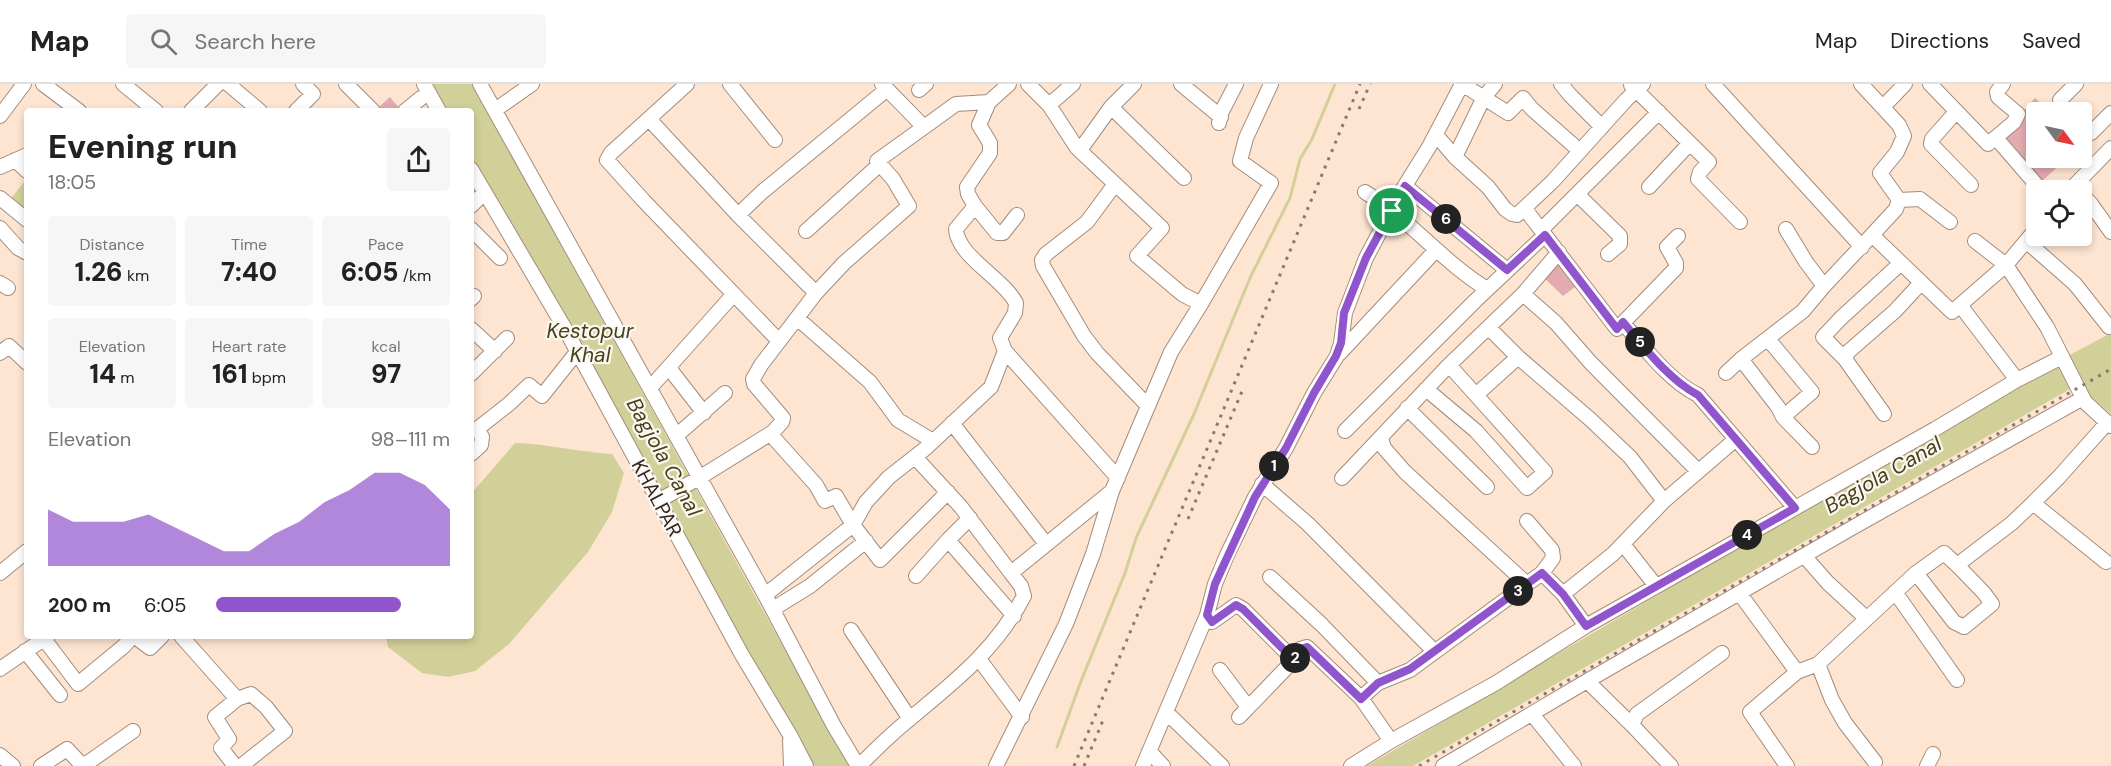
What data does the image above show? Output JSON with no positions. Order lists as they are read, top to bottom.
{
  "streets": {
    "street": ["KHALPAR"]
  },
  "water": ["Kestopur Khal", "Bagjola Canal"],
  "north": "bottom right",
  "page": {
    "header": "Map",
    "search": "Search here",
    "nav": ["Map", "Directions", "Saved"],
    "heading": ["Evening run", "18:05"],
    "pins": [
      "6",
      "5",
      "1",
      "4",
      "3",
      "2"
    ],
    "stats": [
      ["Distance", "1.26 km"],
      ["Time", "7:40"],
      ["Pace", "6:05 /km"],
      ["Elevation", "14 m"],
      ["Heart rate", "161 bpm"],
      ["kcal", "97"]
    ],
    "chart": ["Elevation", "98–111 m"],
    "list": [
      {
        "name": "200 m",
        "note": "6:05"
      }
    ]
  }
}
